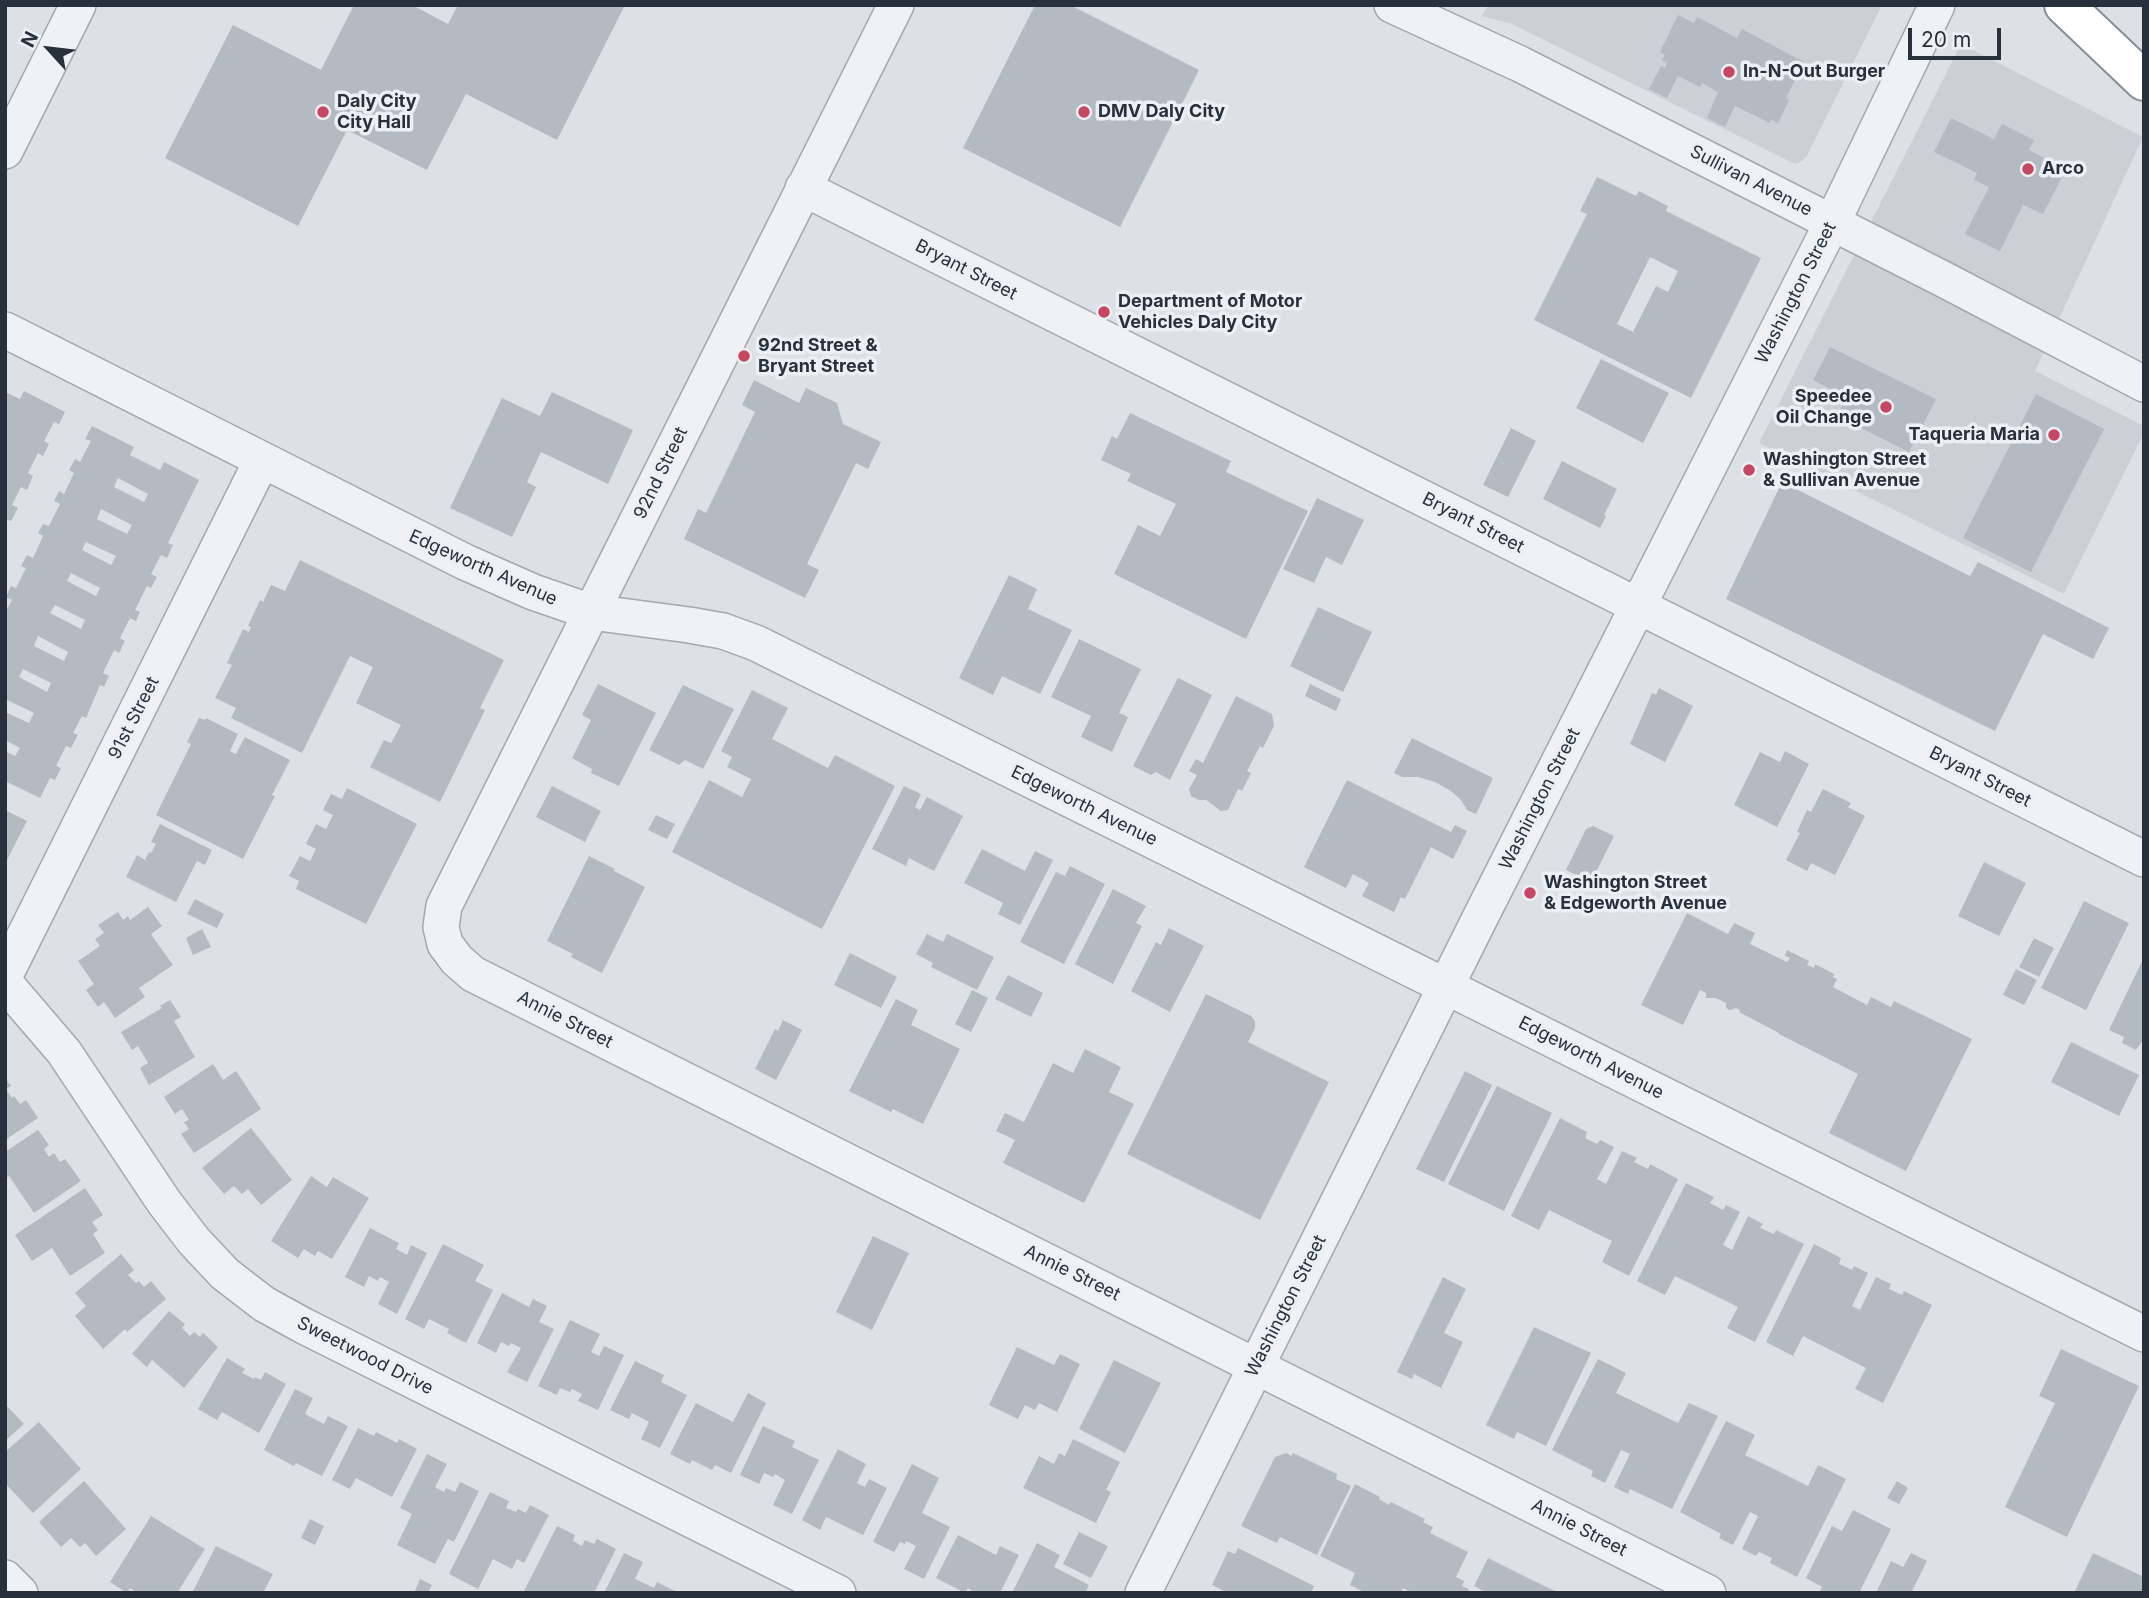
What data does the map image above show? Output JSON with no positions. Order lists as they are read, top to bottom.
{
  "streets": {
    "street": [
      "Sullivan Avenue",
      "Bryant Street",
      "Washington Street",
      "92nd Street",
      "Edgeworth Avenue",
      "91st Street",
      "Annie Street",
      "Sweetwood Drive"
    ]
  },
  "crossings": [
    ["Sullivan Avenue", "Washington Street"],
    ["Bryant Street", "Washington Street"],
    ["Bryant Street", "92nd Street"],
    ["Washington Street", "Edgeworth Avenue"],
    ["Washington Street", "Annie Street"],
    ["92nd Street", "Edgeworth Avenue"],
    ["92nd Street", "Annie Street"],
    ["Edgeworth Avenue", "91st Street"]
  ],
  "places": [
    "In-N-Out Burger",
    "Daly City City Hall",
    "DMV Daly City",
    "Arco",
    "Department of Motor Vehicles Daly City",
    "92nd Street & Bryant Street",
    "Speedee Oil Change",
    "Taqueria Maria",
    "Washington Street & Sullivan Avenue",
    "Washington Street & Edgeworth Avenue"
  ],
  "scale_bar": "20 m",
  "north": "top left"
}
